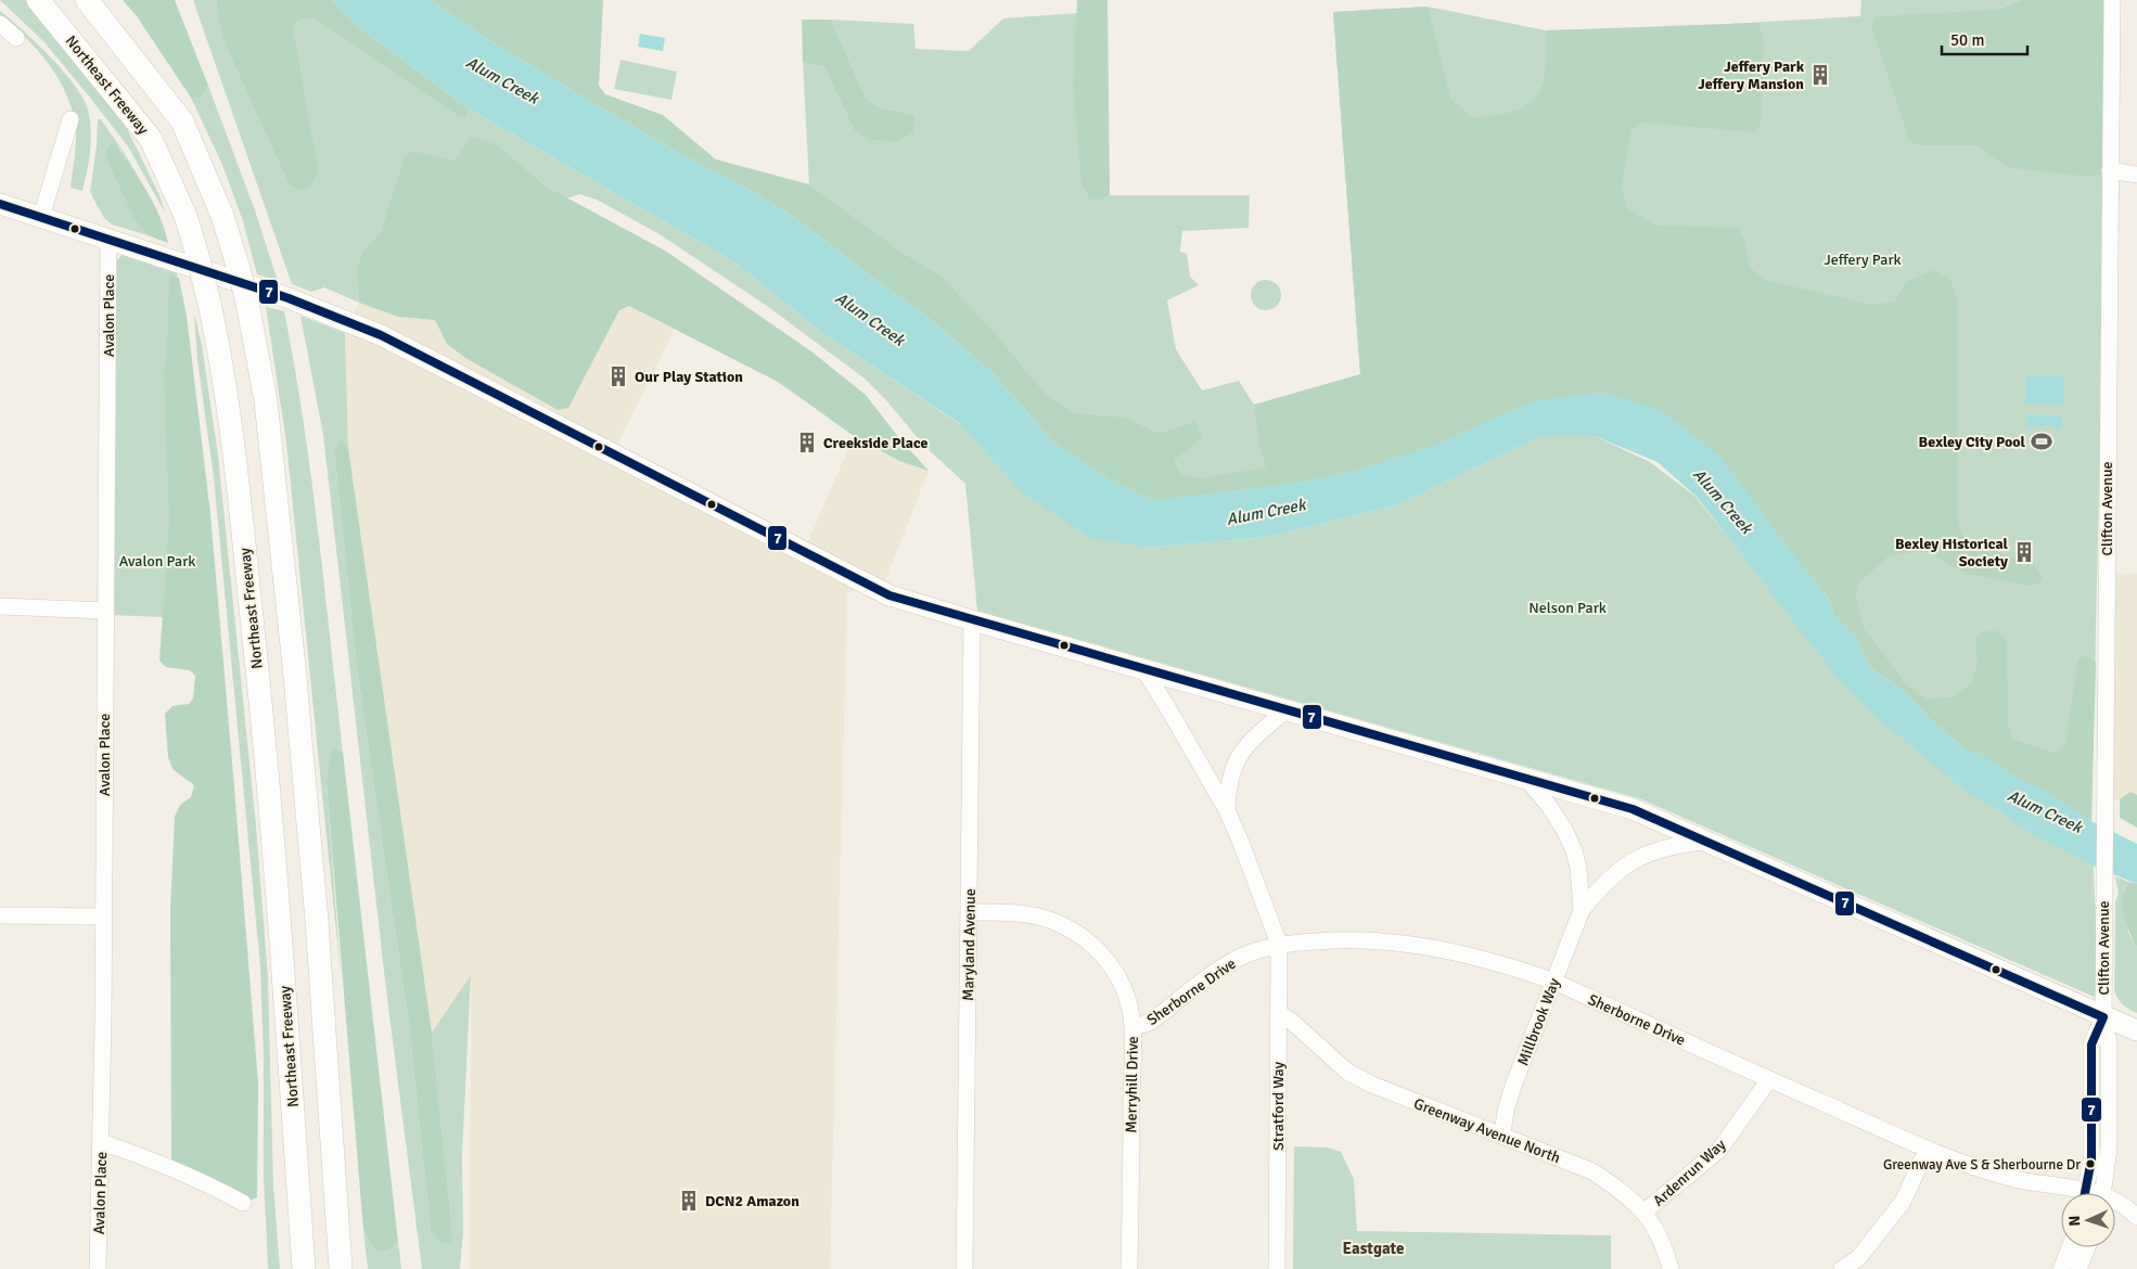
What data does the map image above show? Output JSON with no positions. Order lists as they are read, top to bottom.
{
  "streets": {
    "highway": ["Northeast Freeway"],
    "street": [
      "Avalon Place",
      "Clifton Avenue",
      "Maryland Avenue",
      "Sherborne Drive",
      "Millbrook Way",
      "Merryhill Drive",
      "Stratford Way",
      "Greenway Avenue North",
      "Ardenrun Way"
    ]
  },
  "crossings": [
    ["Maryland Avenue", "Merryhill Drive"],
    ["Sherborne Drive", "Millbrook Way"],
    ["Sherborne Drive", "Merryhill Drive"],
    ["Sherborne Drive", "Stratford Way"],
    ["Sherborne Drive", "Ardenrun Way"],
    ["Millbrook Way", "Greenway Avenue North"],
    ["Stratford Way", "Greenway Avenue North"],
    ["Greenway Avenue North", "Ardenrun Way"]
  ],
  "districts": ["Eastgate"],
  "water": ["Alum Creek"],
  "parks": ["Jeffery Park", "Avalon Park", "Nelson Park"],
  "places": {
    "building": [
      "Jeffery Park Jeffery Mansion",
      "Our Play Station",
      "Creekside Place",
      "Bexley Historical Society",
      "DCN2 Amazon"
    ],
    "sports": ["Bexley City Pool"],
    "other": ["Greenway Ave S & Sherbourne Dr"]
  },
  "lines": ["transit line 7"],
  "scale_bar": "50 m",
  "north": "left"
}
